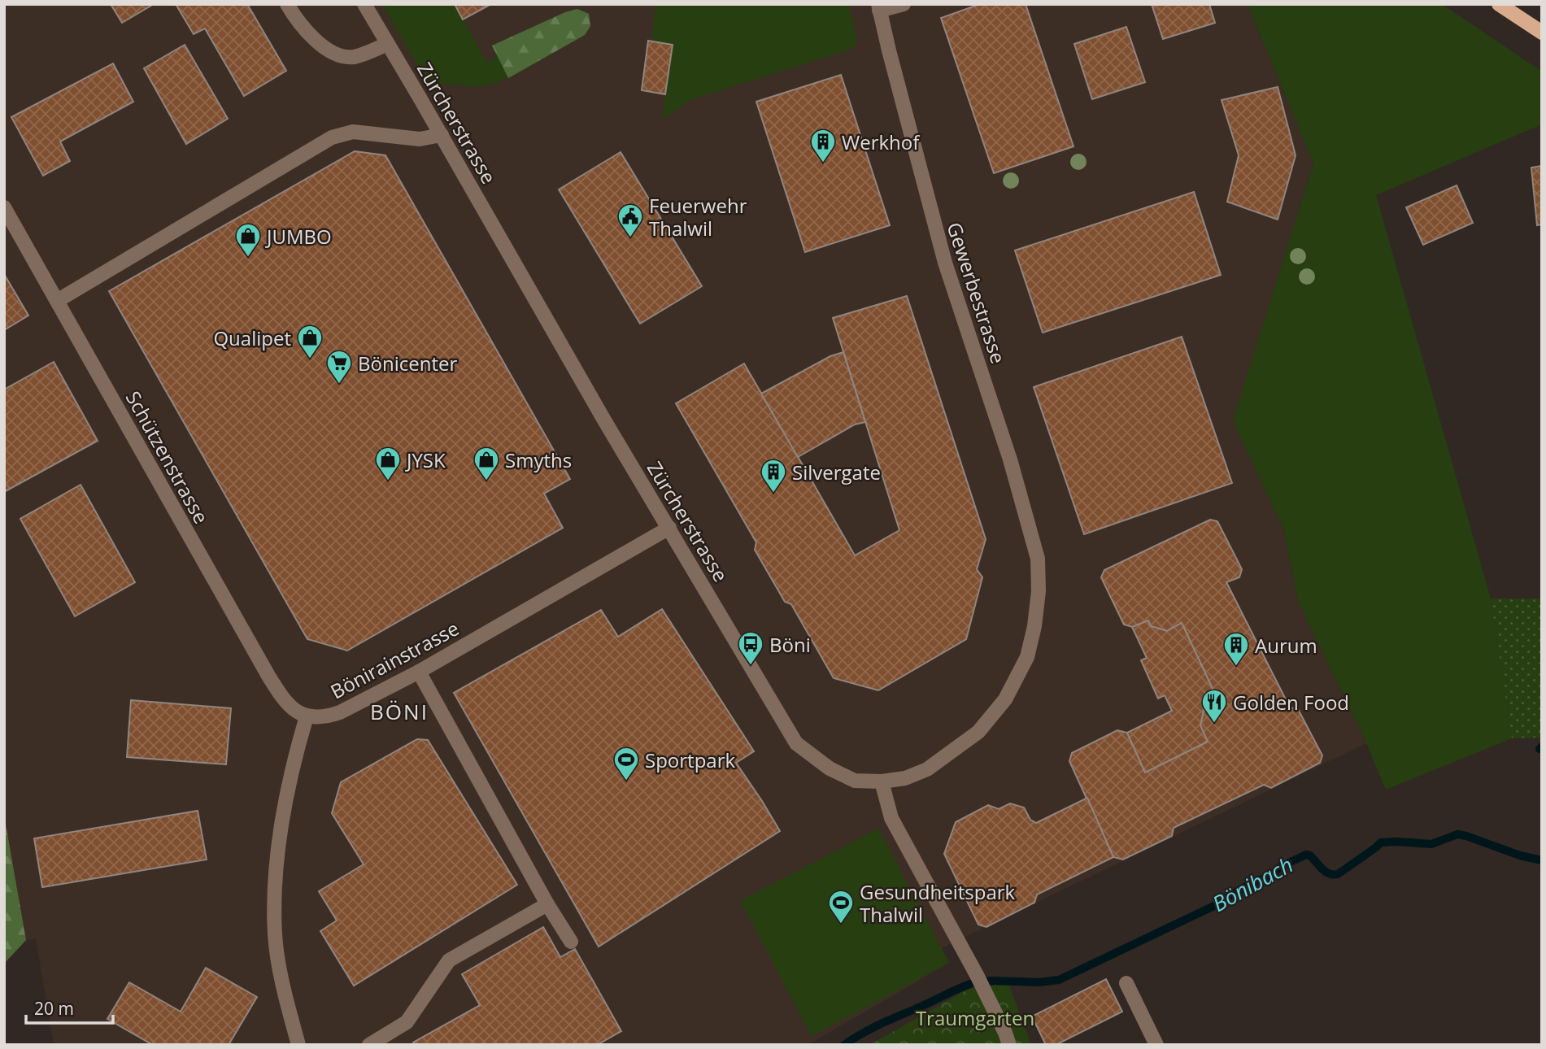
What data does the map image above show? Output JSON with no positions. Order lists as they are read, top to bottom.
{
  "streets": {
    "street": [
      "Zürcherstrasse",
      "Gewerbestrasse",
      "Schützenstrasse",
      "Bönirainstrasse"
    ]
  },
  "crossings": [
    ["Zürcherstrasse", "Gewerbestrasse"],
    ["Zürcherstrasse", "Bönirainstrasse"],
    ["Schützenstrasse", "Bönirainstrasse"]
  ],
  "districts": ["BÖNI"],
  "water": ["Bönibach"],
  "parks": ["Traumgarten"],
  "places": {
    "building": ["Werkhof", "Silvergate", "Aurum"],
    "public building": ["Feuerwehr Thalwil"],
    "shop": [
      "JUMBO",
      "Qualipet",
      "JYSK",
      "Smyths"
    ],
    "supermarket": ["Bönicenter"],
    "bus stop": ["Böni"],
    "restaurant": ["Golden Food"],
    "sports": ["Sportpark", "Gesundheitspark Thalwil"]
  },
  "scale_bar": "20 m"
}
